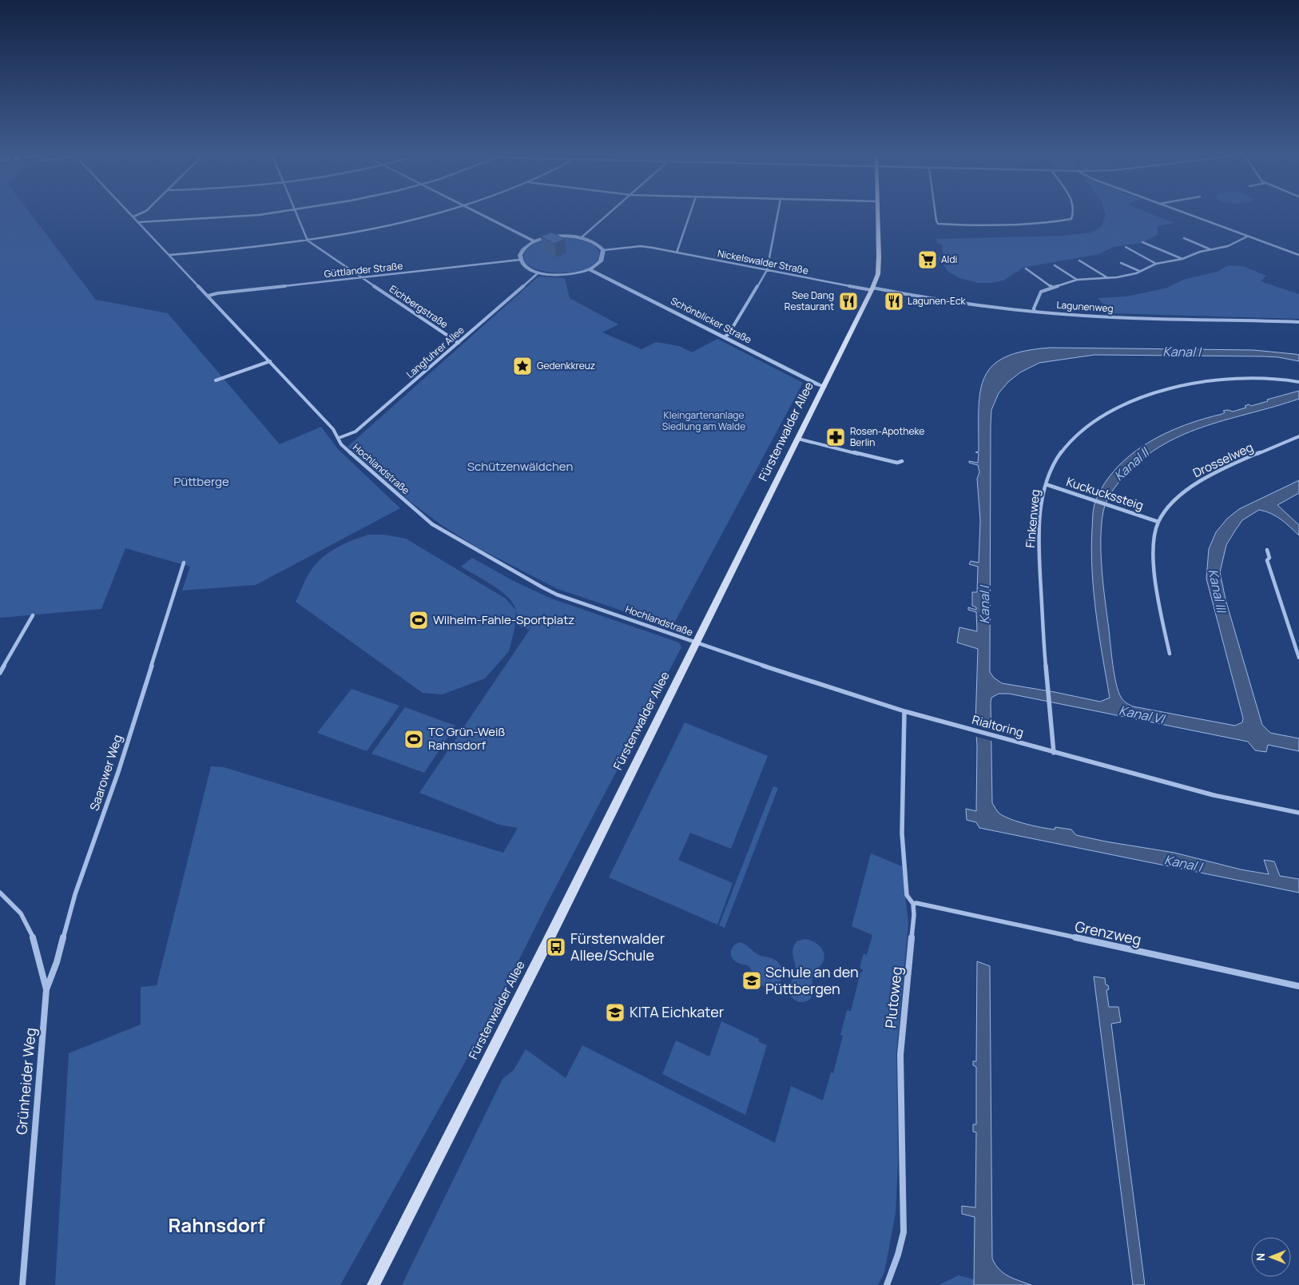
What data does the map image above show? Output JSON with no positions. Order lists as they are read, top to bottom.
{
  "streets": {
    "main road": ["Fürstenwalder Allee"],
    "street": [
      "Nickelswalder Straße",
      "Güttlander Straße",
      "Eichbergstraße",
      "Lagunenweg",
      "Schönblicker Straße",
      "Langfuhrer Allee",
      "Drosselweg",
      "Hochlandstraße",
      "Kuckuckssteig",
      "Finkenweg",
      "Rialtoring",
      "Saarower Weg",
      "Grenzweg",
      "Plutoweg",
      "Grünheider Weg"
    ]
  },
  "crossings": [
    ["Nickelswalder Straße", "Lagunenweg"],
    ["Nickelswalder Straße", "Fürstenwalder Allee"],
    ["Güttlander Straße", "Eichbergstraße"],
    ["Güttlander Straße", "Hochlandstraße"],
    ["Eichbergstraße", "Langfuhrer Allee"],
    ["Lagunenweg", "Fürstenwalder Allee"],
    ["Schönblicker Straße", "Fürstenwalder Allee"],
    ["Langfuhrer Allee", "Hochlandstraße"],
    ["Fürstenwalder Allee", "Hochlandstraße"],
    ["Fürstenwalder Allee", "Rialtoring"],
    ["Drosselweg", "Kuckuckssteig"],
    ["Hochlandstraße", "Rialtoring"],
    ["Kuckuckssteig", "Finkenweg"],
    ["Finkenweg", "Rialtoring"],
    ["Rialtoring", "Plutoweg"],
    ["Saarower Weg", "Grünheider Weg"],
    ["Grenzweg", "Plutoweg"]
  ],
  "districts": ["Rahnsdorf"],
  "water": [
    "Kanal I",
    "Kanal II",
    "Kanal III",
    "Kanal VI"
  ],
  "parks": ["Kleingartenanlage Siedlung am Walde", "Schützenwäldchen", "Püttberge"],
  "places": {
    "supermarket": ["Aldi"],
    "restaurant": ["See Dang Restaurant", "Lagunen-Eck"],
    "place": ["Gedenkkreuz"],
    "pharmacy": ["Rosen-Apotheke Berlin"],
    "sports": ["Wilhelm-Fahle-Sportplatz", "TC Grün-Weiß Rahnsdorf"],
    "bus stop": ["Fürstenwalder Allee/Schule"],
    "school or university": ["Schule an den Püttbergen", "KITA Eichkater"]
  },
  "north": "left"
}
